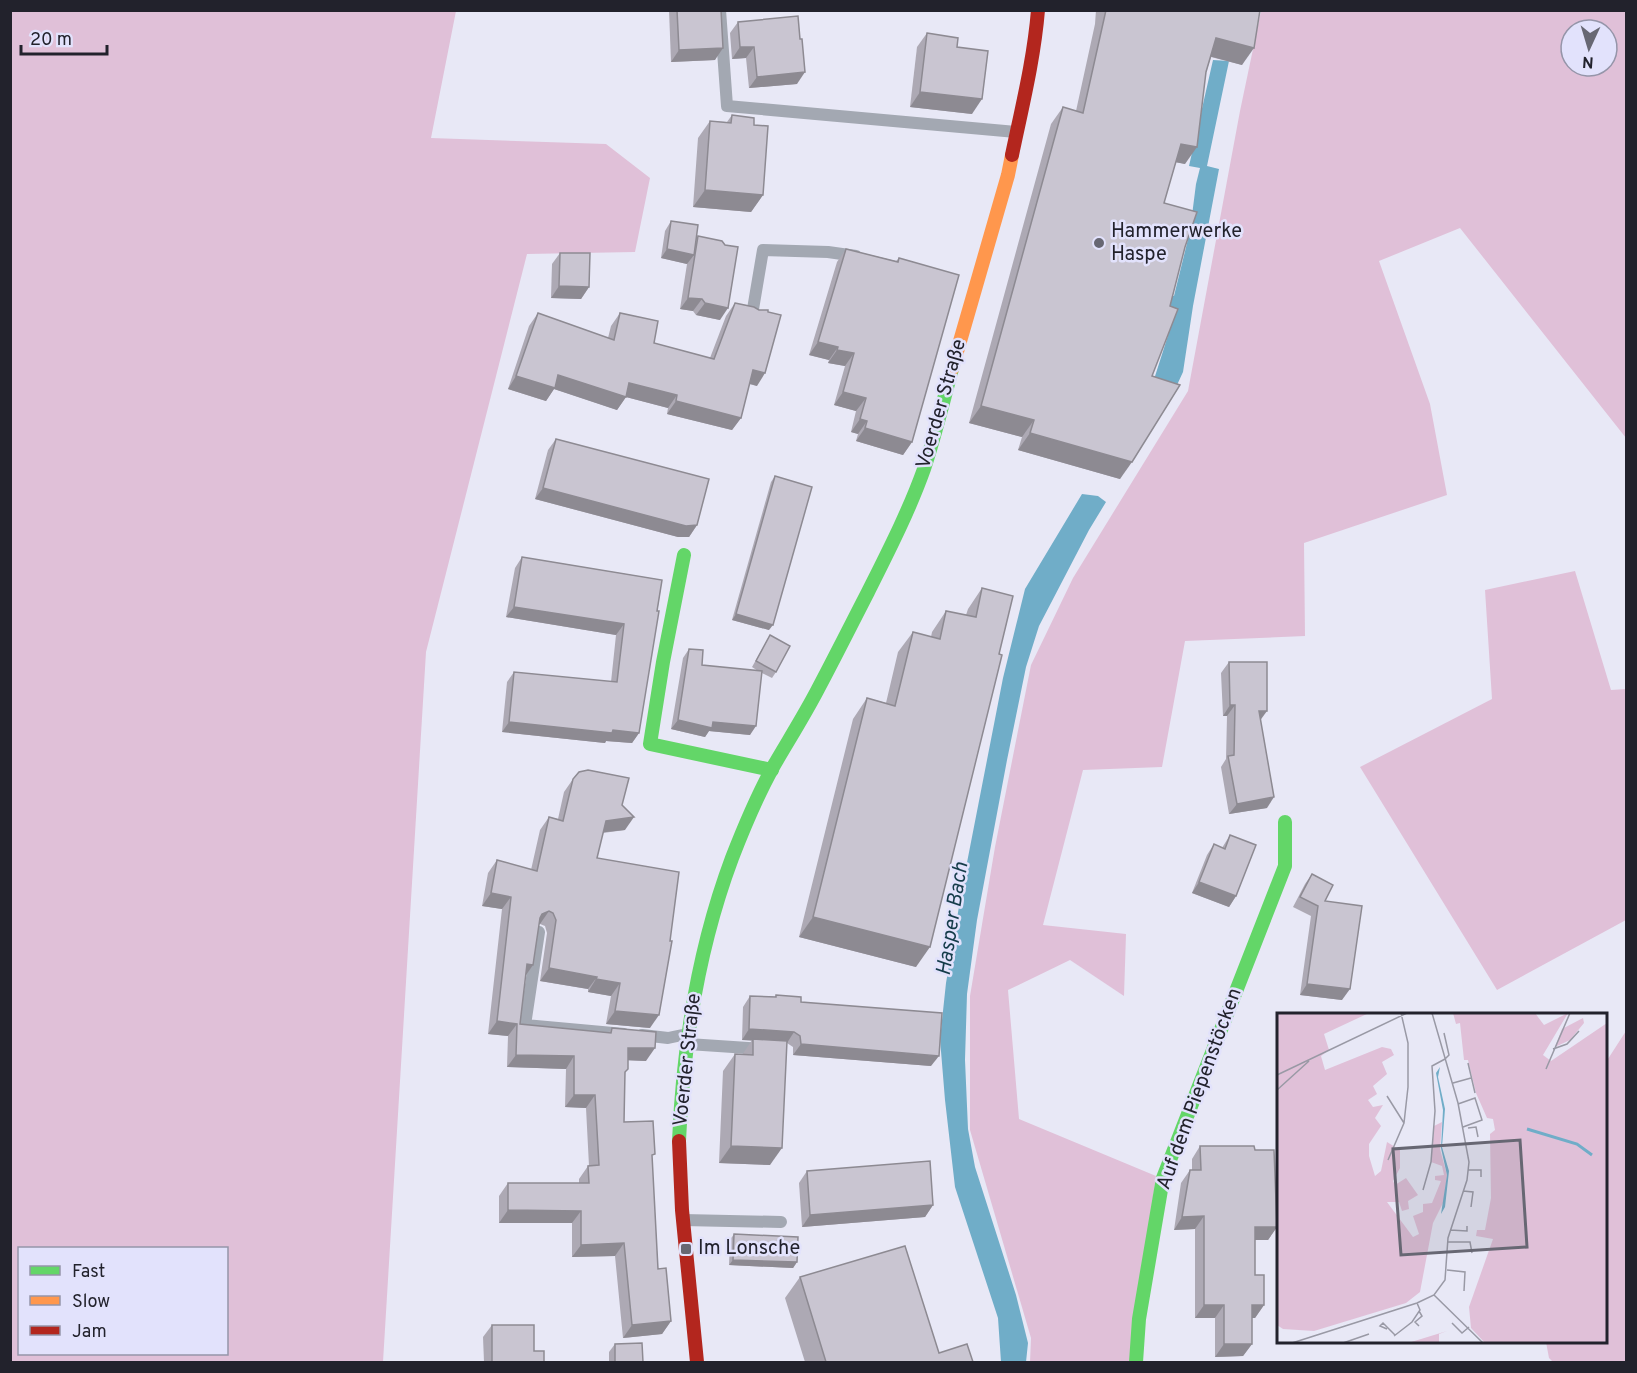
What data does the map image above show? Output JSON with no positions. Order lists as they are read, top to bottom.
{
  "streets": {
    "main road": ["Voerder Straße", "Auf dem Piepenstöcken"]
  },
  "water": ["Hasper Bach"],
  "places": {
    "other": ["Hammerwerke Haspe"],
    "transit": ["Im Lonsche"]
  },
  "legend": ["Fast", "Slow", "Jam"],
  "scale_bar": "20 m",
  "north": "bottom"
}
